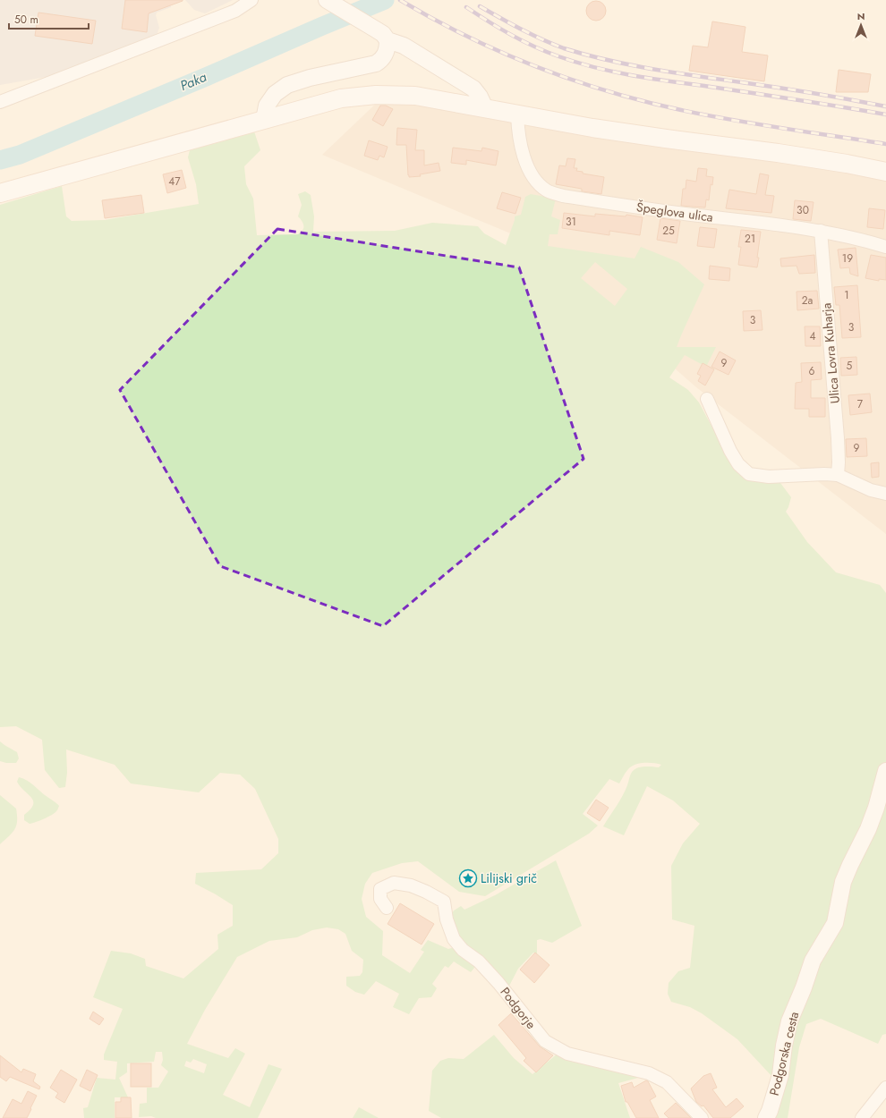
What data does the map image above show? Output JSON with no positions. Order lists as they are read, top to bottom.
{
  "streets": {
    "street": [
      "Špeglova ulica",
      "Ulica Lovra Kuharja",
      "Podgorje",
      "Podgorska cesta"
    ]
  },
  "crossings": [
    ["Špeglova ulica", "Ulica Lovra Kuharja"]
  ],
  "water": ["Paka"],
  "places": {
    "place": ["Lilijski grič"]
  },
  "house_numbers": [
    "47",
    "30",
    "31",
    "25",
    "21",
    "19",
    "1",
    "2a",
    "3",
    "3",
    "4",
    "9",
    "5",
    "6",
    "7",
    "9"
  ],
  "scale_bar": "50 m",
  "north": "top"
}
